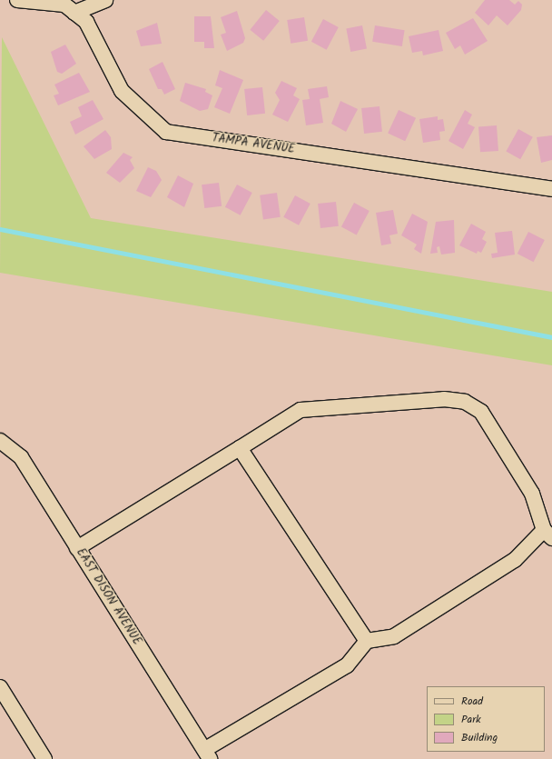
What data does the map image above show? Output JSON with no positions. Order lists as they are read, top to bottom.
{
  "streets": {
    "street": ["TAMPA AVENUE", "EAST DISON AVENUE"]
  },
  "legend": ["Road", "Park", "Building"]
}
